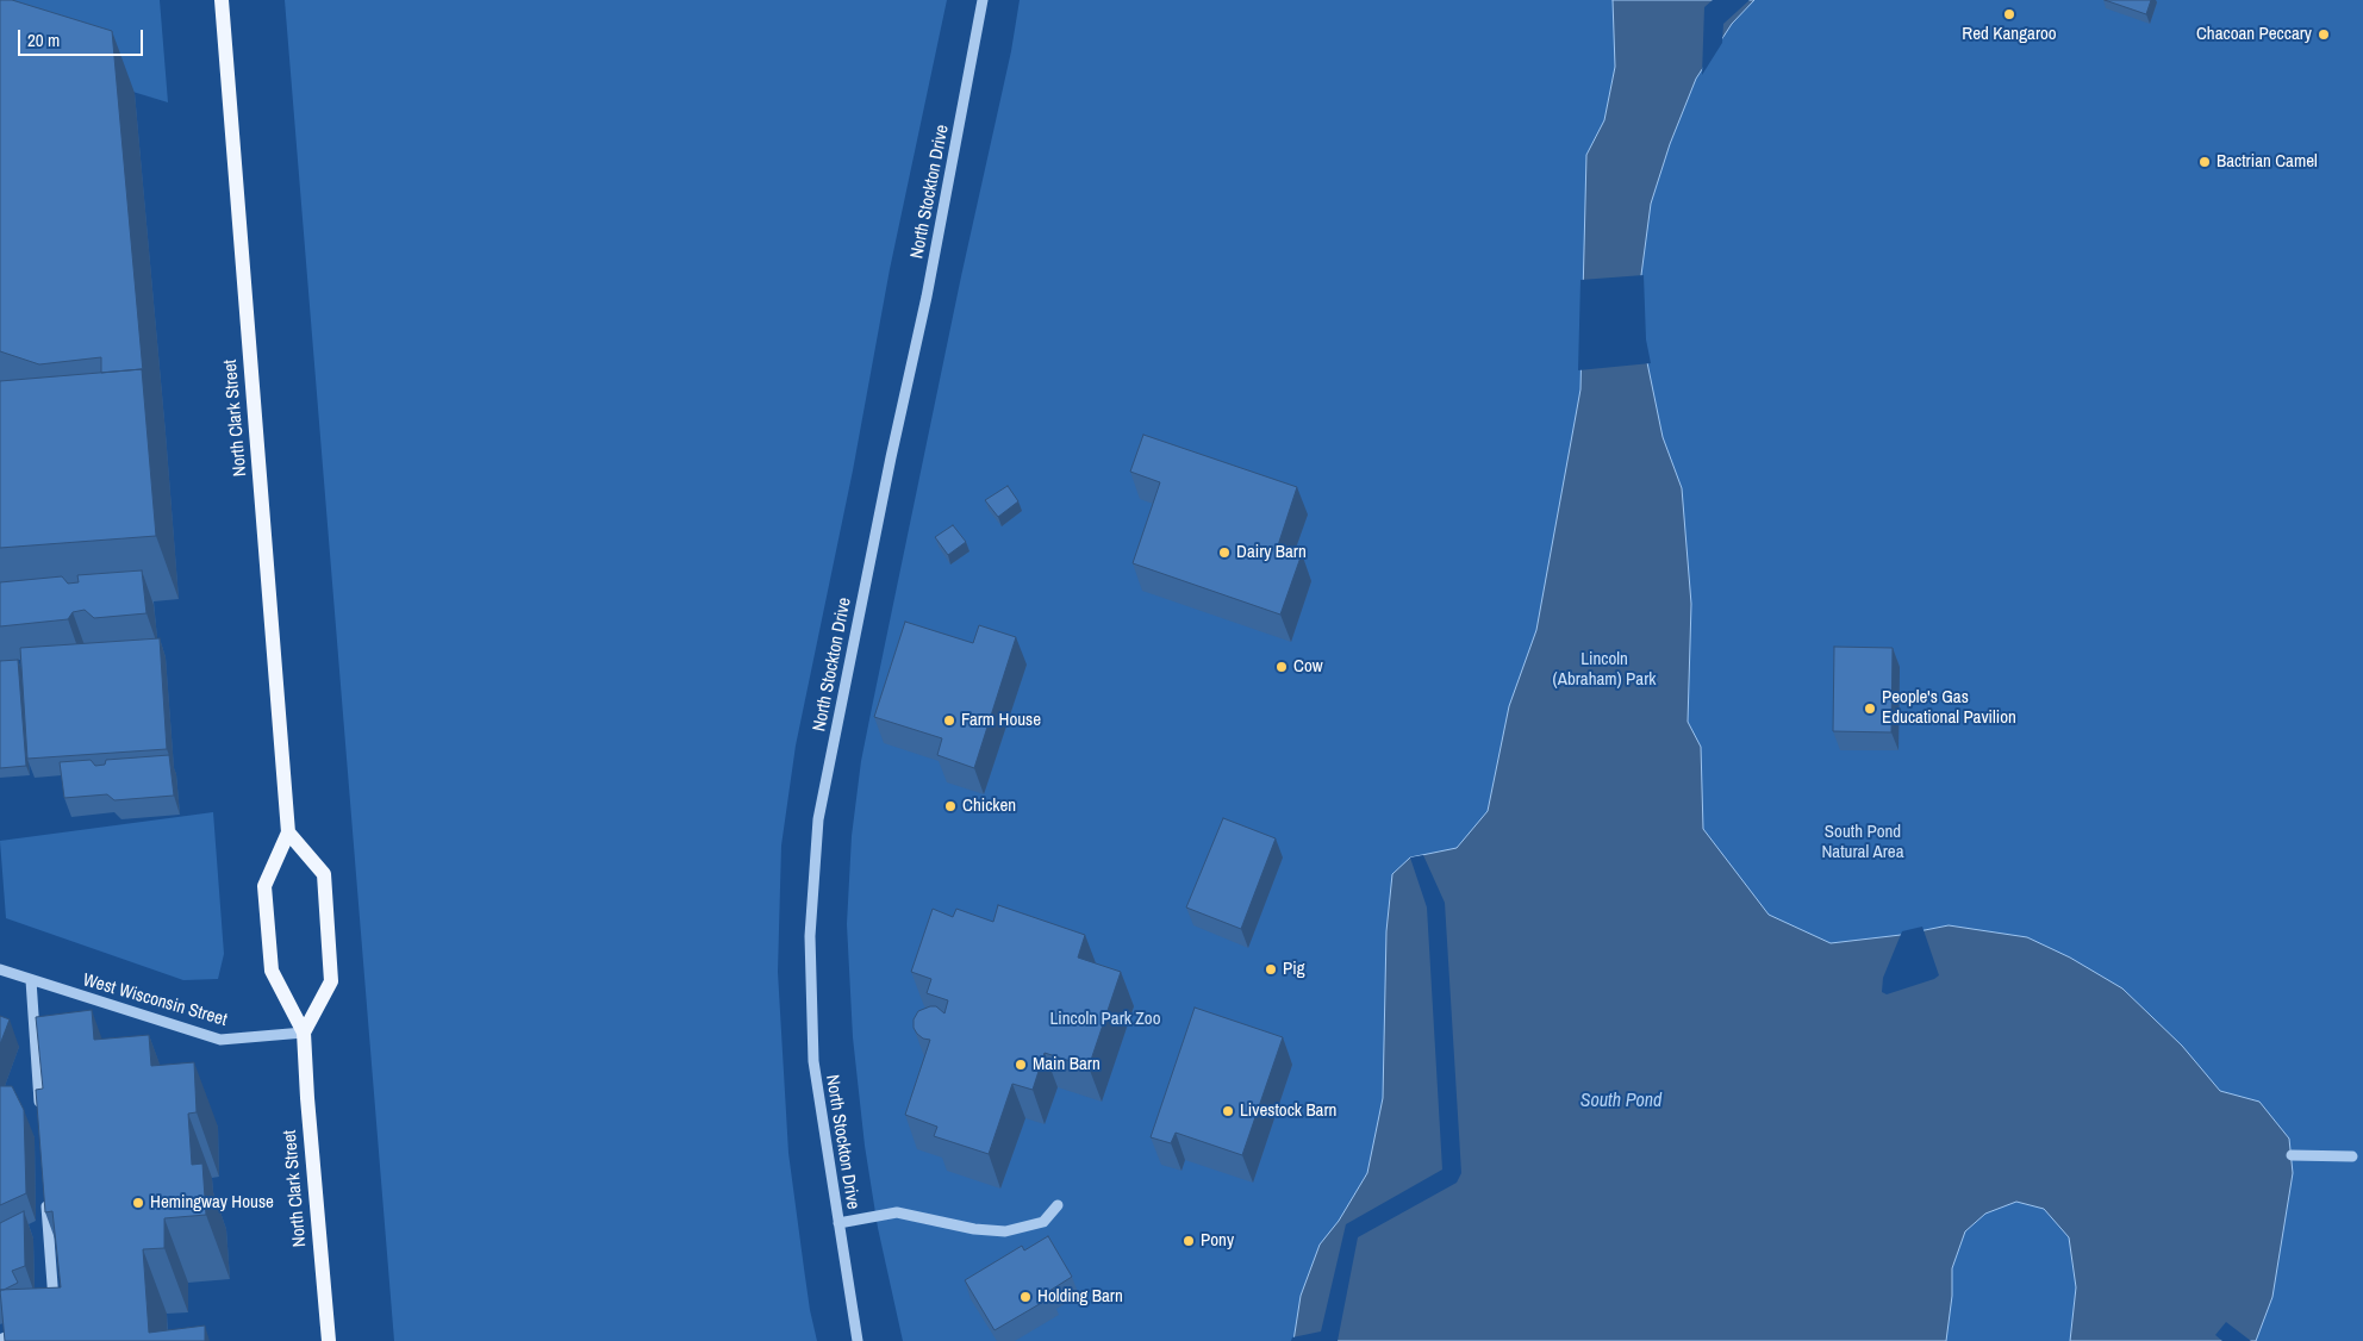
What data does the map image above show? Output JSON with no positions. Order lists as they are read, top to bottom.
{
  "streets": {
    "main road": ["North Clark Street"],
    "street": ["North Stockton Drive", "West Wisconsin Street"]
  },
  "crossings": [
    ["North Clark Street", "West Wisconsin Street"]
  ],
  "water": ["South Pond"],
  "parks": ["Lincoln (Abraham) Park", "South Pond Natural Area", "Lincoln Park Zoo"],
  "places": [
    "Red Kangaroo",
    "Chacoan Peccary",
    "Bactrian Camel",
    "Dairy Barn",
    "Cow",
    "People's Gas Educational Pavilion",
    "Farm House",
    "Chicken",
    "Pig",
    "Main Barn",
    "Livestock Barn",
    "Hemingway House",
    "Pony",
    "Holding Barn"
  ],
  "scale_bar": "20 m"
}
